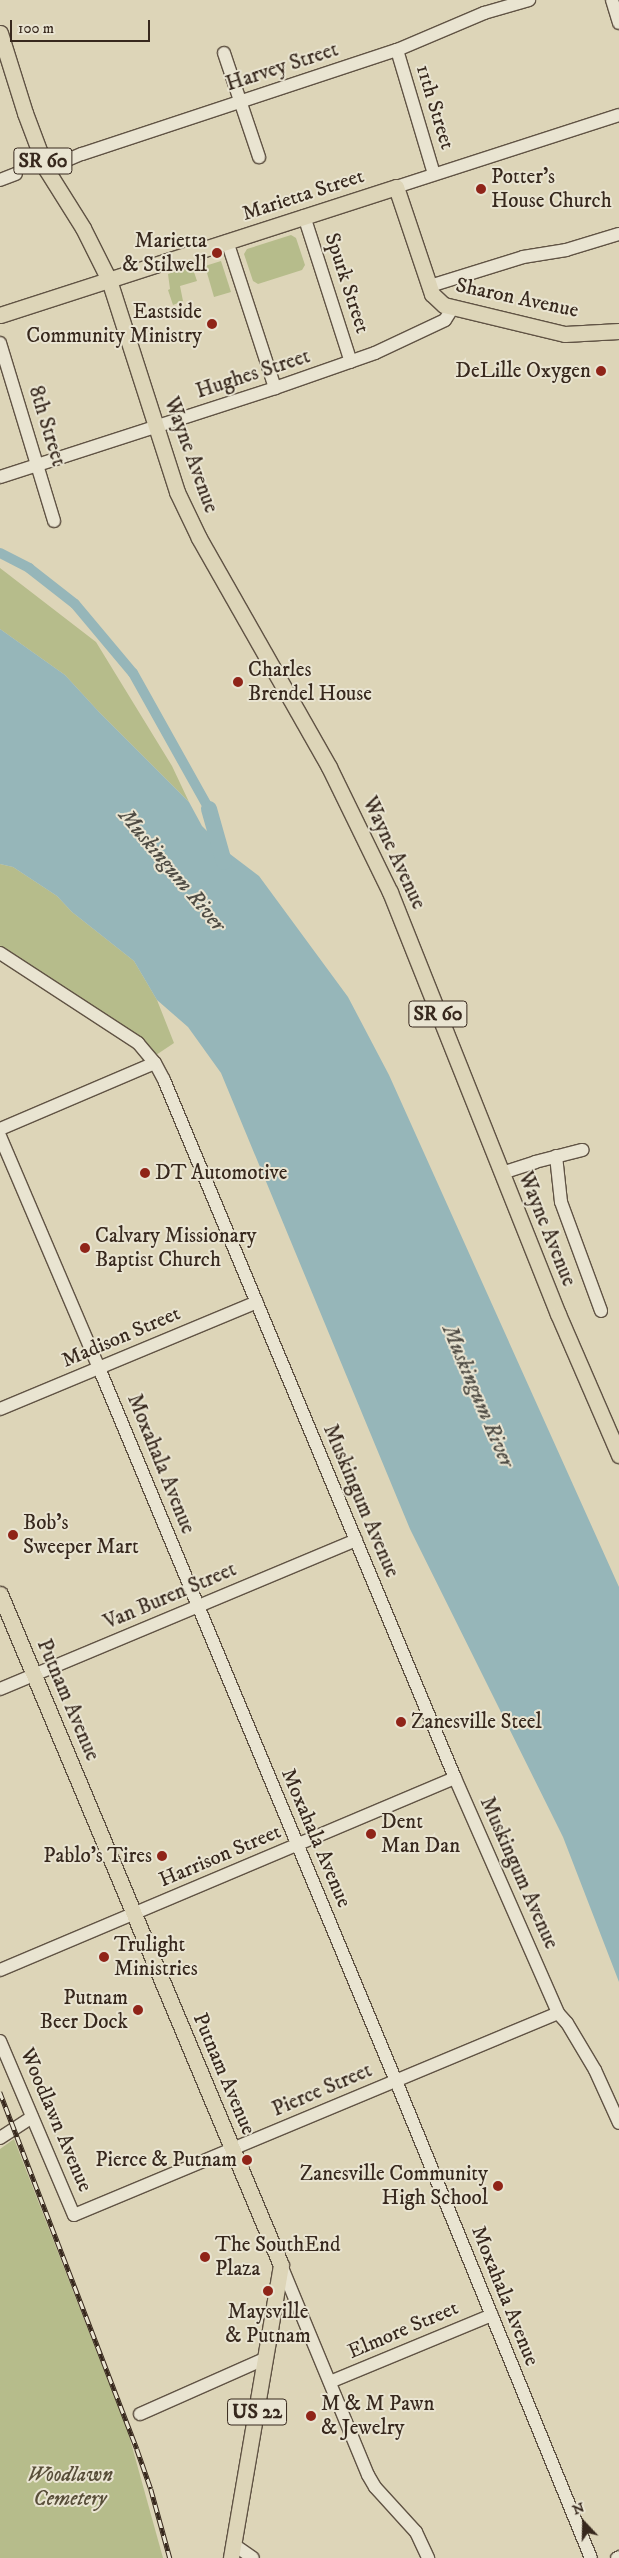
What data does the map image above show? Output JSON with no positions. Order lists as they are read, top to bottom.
{
  "streets": {
    "main road": [
      "SR 60",
      "Marietta Street",
      "Sharon Avenue",
      "Wayne Avenue",
      "Putnam Avenue",
      "US 22"
    ],
    "street": [
      "Harvey Street",
      "11th Street",
      "Spurk Street",
      "Hughes Street",
      "8th Street",
      "Madison Street",
      "Moxahala Avenue",
      "Muskingum Avenue",
      "Van Buren Street",
      "Harrison Street",
      "Pierce Street",
      "Woodlawn Avenue",
      "Elmore Street"
    ]
  },
  "crossings": [
    ["Harvey Street", "11th Street"],
    ["Harvey Street", "SR 60"],
    ["11th Street", "Marietta Street"],
    ["SR 60", "Marietta Street"],
    ["SR 60", "Wayne Avenue"],
    ["Marietta Street", "Spurk Street"],
    ["Marietta Street", "Sharon Avenue"],
    ["Marietta Street", "Wayne Avenue"],
    ["Spurk Street", "Hughes Street"],
    ["Sharon Avenue", "Hughes Street"],
    ["Hughes Street", "8th Street"],
    ["Hughes Street", "Wayne Avenue"],
    ["Madison Street", "Moxahala Avenue"],
    ["Madison Street", "Muskingum Avenue"],
    ["Moxahala Avenue", "Van Buren Street"],
    ["Moxahala Avenue", "Harrison Street"],
    ["Moxahala Avenue", "Pierce Street"],
    ["Moxahala Avenue", "Elmore Street"],
    ["Muskingum Avenue", "Van Buren Street"],
    ["Muskingum Avenue", "Harrison Street"],
    ["Muskingum Avenue", "Pierce Street"],
    ["Van Buren Street", "Putnam Avenue"],
    ["Putnam Avenue", "Harrison Street"],
    ["Putnam Avenue", "Pierce Street"],
    ["Putnam Avenue", "Elmore Street"],
    ["Putnam Avenue", "US 22"],
    ["Pierce Street", "Woodlawn Avenue"]
  ],
  "water": ["Muskingum River"],
  "parks": ["Woodlawn Cemetery"],
  "places": [
    "Potter's House Church",
    "Marietta & Stilwell",
    "Eastside Community Ministry",
    "DeLille Oxygen",
    "Charles Brendel House",
    "DT Automotive",
    "Calvary Missionary Baptist Church",
    "Bob's Sweeper Mart",
    "Zanesville Steel",
    "Dent Man Dan",
    "Pablo's Tires",
    "Trulight Ministries",
    "Putnam Beer Dock",
    "Pierce & Putnam",
    "Zanesville Community High School",
    "The SouthEnd Plaza",
    "Maysville & Putnam",
    "M & M Pawn & Jewelry"
  ],
  "scale_bar": "100 m",
  "north": "top"
}
